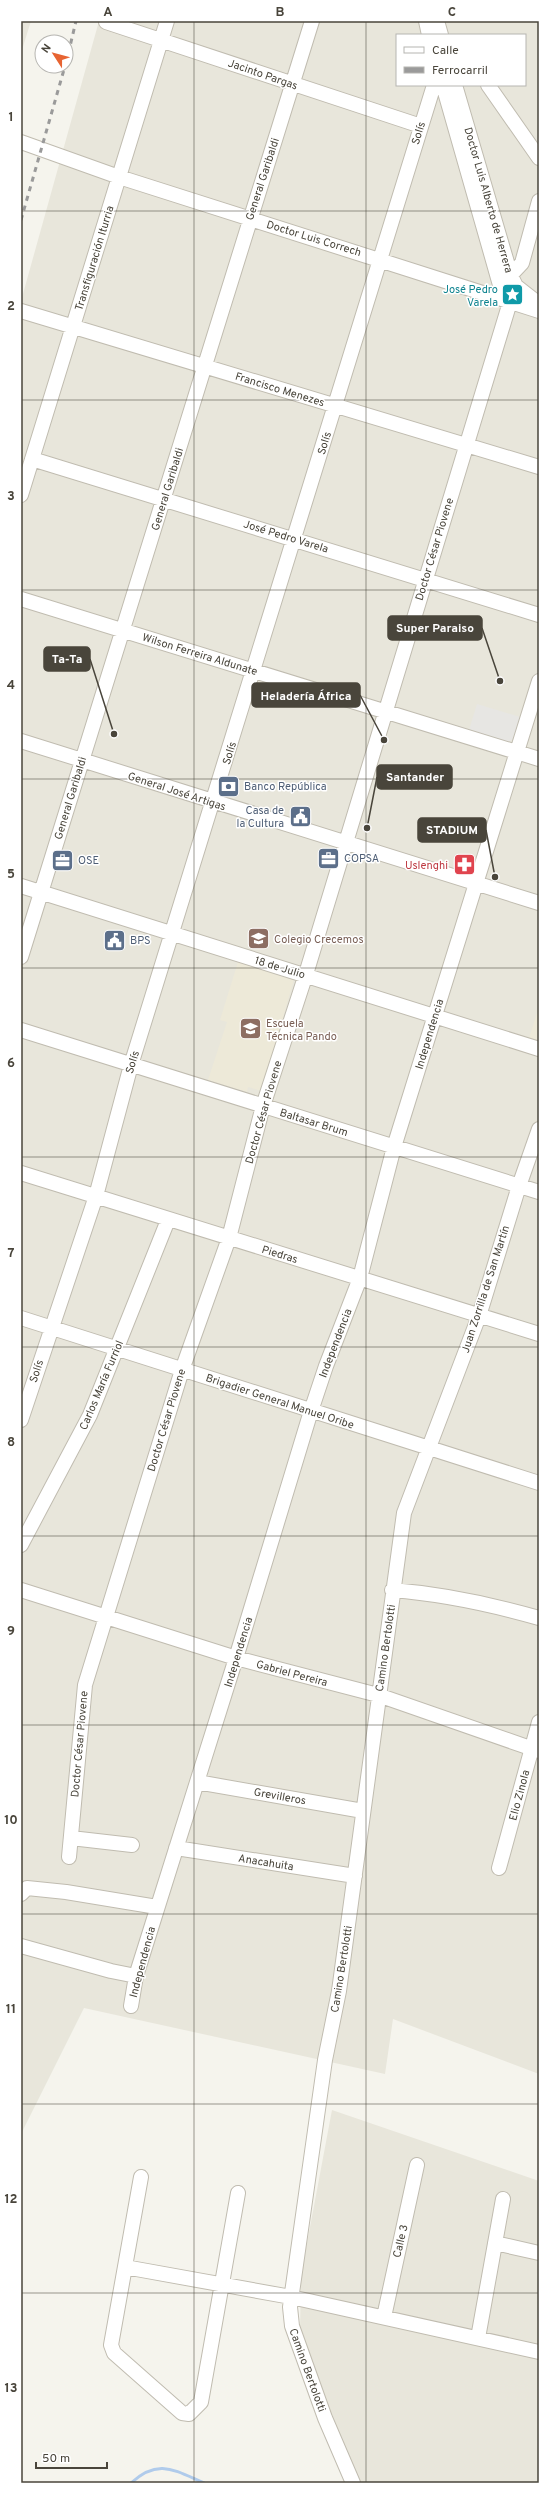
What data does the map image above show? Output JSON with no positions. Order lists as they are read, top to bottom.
{
  "streets": {
    "street": [
      "Jacinto Pargas",
      "Solís",
      "General Garibaldi",
      "Doctor Luis Alberto de Herrera",
      "Doctor Luis Correch",
      "Transfiguración Iturria",
      "Francisco Menezes",
      "José Pedro Varela",
      "Doctor César Piovene",
      "Wilson Ferreira Aldunate",
      "General José Artigas",
      "18 de Julio",
      "Independencia",
      "Baltasar Brum",
      "Piedras",
      "Juan Zorrilla de San Martín",
      "Carlos María Furriol",
      "Brigadier General Manuel Oribe",
      "Camino Bertolotti",
      "Gabriel Pereira",
      "Elio Zinola",
      "Grevilleros",
      "Anacahuita",
      "Calle 3"
    ]
  },
  "crossings": [
    ["Jacinto Pargas", "Solís"],
    ["Jacinto Pargas", "General Garibaldi"],
    ["Jacinto Pargas", "Transfiguración Iturria"],
    ["Solís", "Doctor Luis Correch"],
    ["Solís", "Francisco Menezes"],
    ["Solís", "José Pedro Varela"],
    ["Solís", "Wilson Ferreira Aldunate"],
    ["Solís", "General José Artigas"],
    ["Solís", "18 de Julio"],
    ["Solís", "Baltasar Brum"],
    ["Solís", "Piedras"],
    ["Solís", "Brigadier General Manuel Oribe"],
    ["General Garibaldi", "Doctor Luis Correch"],
    ["General Garibaldi", "Francisco Menezes"],
    ["General Garibaldi", "José Pedro Varela"],
    ["General Garibaldi", "Wilson Ferreira Aldunate"],
    ["General Garibaldi", "General José Artigas"],
    ["General Garibaldi", "18 de Julio"],
    ["Doctor Luis Alberto de Herrera", "Doctor Luis Correch"],
    ["Doctor Luis Alberto de Herrera", "Doctor César Piovene"],
    ["Doctor Luis Correch", "Transfiguración Iturria"],
    ["Doctor Luis Correch", "Doctor César Piovene"],
    ["Transfiguración Iturria", "Francisco Menezes"],
    ["Transfiguración Iturria", "José Pedro Varela"],
    ["Francisco Menezes", "Doctor César Piovene"],
    ["José Pedro Varela", "Doctor César Piovene"],
    ["Doctor César Piovene", "Wilson Ferreira Aldunate"],
    ["Doctor César Piovene", "General José Artigas"],
    ["Doctor César Piovene", "18 de Julio"],
    ["Doctor César Piovene", "Baltasar Brum"],
    ["Doctor César Piovene", "Piedras"],
    ["Doctor César Piovene", "Brigadier General Manuel Oribe"],
    ["Doctor César Piovene", "Gabriel Pereira"],
    ["Wilson Ferreira Aldunate", "Independencia"],
    ["General José Artigas", "Independencia"],
    ["18 de Julio", "Independencia"],
    ["Independencia", "Baltasar Brum"],
    ["Independencia", "Piedras"],
    ["Independencia", "Brigadier General Manuel Oribe"],
    ["Independencia", "Gabriel Pereira"],
    ["Independencia", "Grevilleros"],
    ["Independencia", "Anacahuita"],
    ["Baltasar Brum", "Juan Zorrilla de San Martín"],
    ["Piedras", "Juan Zorrilla de San Martín"],
    ["Piedras", "Carlos María Furriol"],
    ["Juan Zorrilla de San Martín", "Brigadier General Manuel Oribe"],
    ["Juan Zorrilla de San Martín", "Camino Bertolotti"],
    ["Carlos María Furriol", "Brigadier General Manuel Oribe"],
    ["Brigadier General Manuel Oribe", "Camino Bertolotti"],
    ["Camino Bertolotti", "Gabriel Pereira"],
    ["Camino Bertolotti", "Grevilleros"],
    ["Camino Bertolotti", "Anacahuita"],
    ["Gabriel Pereira", "Elio Zinola"]
  ],
  "places": {
    "place": ["José Pedro Varela"],
    "other": [
      "Super Paraiso",
      "Ta-Ta",
      "Heladería África",
      "Santander",
      "STADIUM"
    ],
    "bank": ["Banco República"],
    "public building": ["Casa de la Cultura", "BPS"],
    "office": ["COPSA", "OSE"],
    "pharmacy": ["Uslenghi"],
    "school or university": ["Colegio Crecemos", "Escuela Técnica Pando"]
  },
  "legend": ["Calle", "Ferrocarril"],
  "scale_bar": "50 m",
  "north": "top left",
  "grid": {
    "columns": ["A", "B", "C"],
    "rows": [
      "1",
      "2",
      "3",
      "4",
      "5",
      "6",
      "7",
      "8",
      "9",
      "10",
      "11",
      "12",
      "13"
    ]
  }
}
